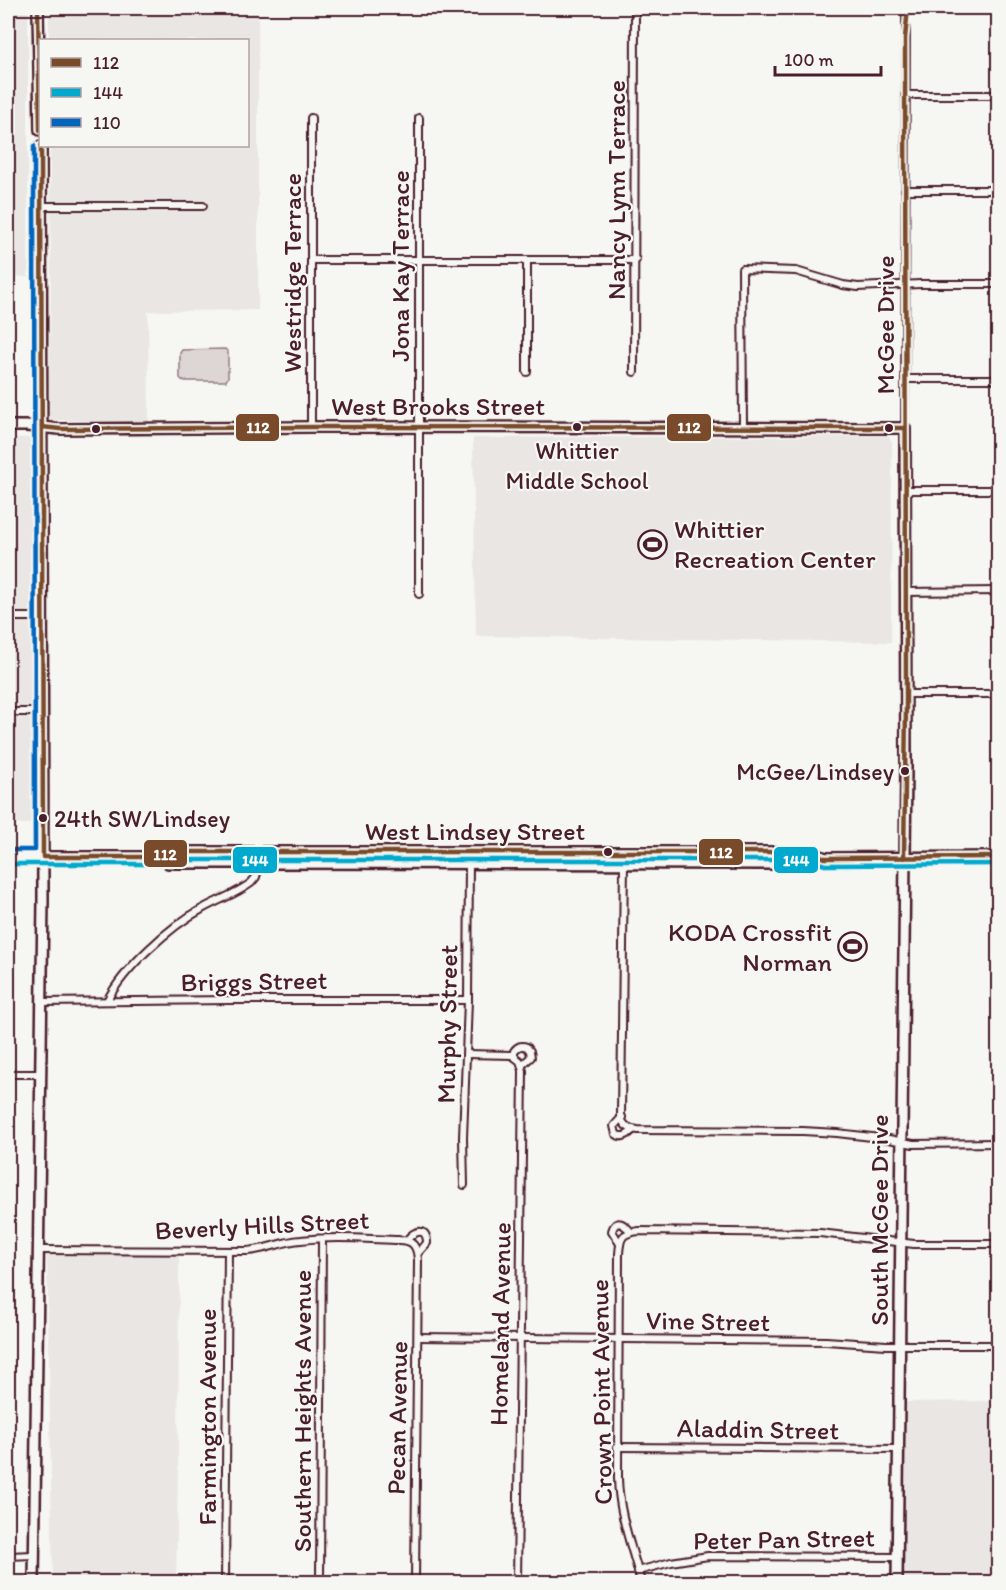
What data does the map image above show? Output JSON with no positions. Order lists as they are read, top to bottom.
{
  "streets": {
    "street": [
      "Nancy Lynn Terrace",
      "Jona Kay Terrace",
      "Westridge Terrace",
      "McGee Drive",
      "West Brooks Street",
      "West Lindsey Street",
      "Briggs Street",
      "Murphy Street",
      "South McGee Drive",
      "Beverly Hills Street",
      "Vine Street",
      "Homeland Avenue",
      "Crown Point Avenue",
      "Southern Heights Avenue",
      "Farmington Avenue",
      "Pecan Avenue",
      "Aladdin Street",
      "Peter Pan Street"
    ]
  },
  "crossings": [
    ["Jona Kay Terrace", "West Brooks Street"],
    ["Westridge Terrace", "West Brooks Street"],
    ["McGee Drive", "West Brooks Street"],
    ["McGee Drive", "West Lindsey Street"],
    ["McGee Drive", "South McGee Drive"],
    ["West Lindsey Street", "Murphy Street"],
    ["West Lindsey Street", "South McGee Drive"],
    ["Briggs Street", "Murphy Street"],
    ["Murphy Street", "Homeland Avenue"],
    ["South McGee Drive", "Vine Street"],
    ["South McGee Drive", "Aladdin Street"],
    ["South McGee Drive", "Peter Pan Street"],
    ["Beverly Hills Street", "Southern Heights Avenue"],
    ["Beverly Hills Street", "Farmington Avenue"],
    ["Beverly Hills Street", "Pecan Avenue"],
    ["Vine Street", "Homeland Avenue"],
    ["Vine Street", "Crown Point Avenue"],
    ["Vine Street", "Pecan Avenue"],
    ["Crown Point Avenue", "Aladdin Street"],
    ["Crown Point Avenue", "Peter Pan Street"]
  ],
  "places": {
    "other": ["Whittier Middle School", "McGee/Lindsey", "24th SW/Lindsey"],
    "sports": ["Whittier Recreation Center", "KODA Crossfit Norman"]
  },
  "lines": ["transit line 112", "transit line 110", "transit line 144"],
  "legend": ["112", "144", "110"],
  "scale_bar": "100 m"
}
